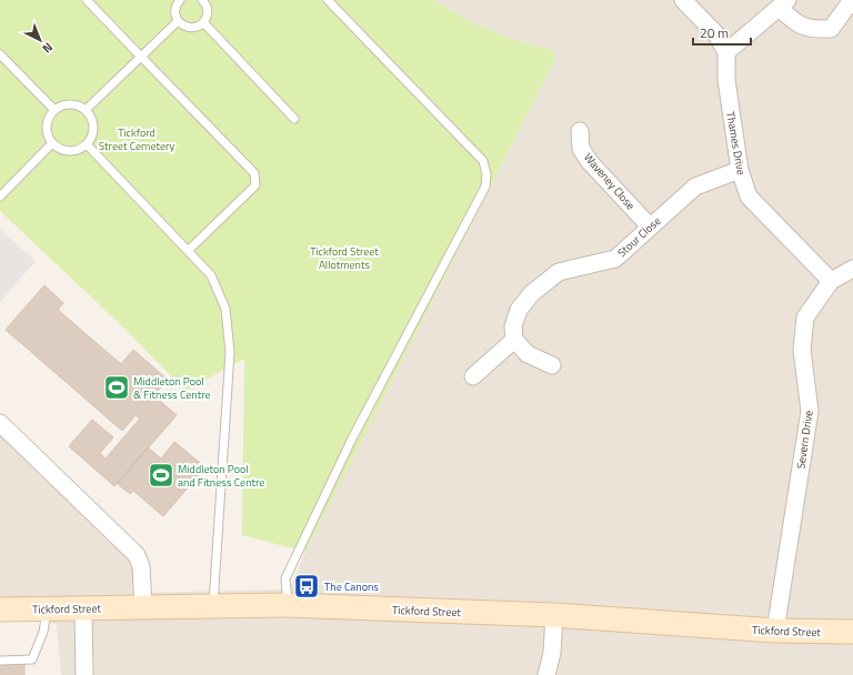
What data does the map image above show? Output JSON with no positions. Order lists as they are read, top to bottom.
{
  "streets": {
    "main road": ["Tickford Street"],
    "street": [
      "Thames Drive",
      "Waveney Close",
      "Stour Close",
      "Severn Drive"
    ]
  },
  "crossings": [
    ["Thames Drive", "Stour Close"],
    ["Thames Drive", "Severn Drive"],
    ["Waveney Close", "Stour Close"],
    ["Severn Drive", "Tickford Street"]
  ],
  "parks": ["Tickford Street Cemetery", "Tickford Street Allotments"],
  "places": {
    "sports": ["Middleton Pool & Fitness Centre", "Middleton Pool and Fitness Centre"],
    "bus stop": ["The Canons"]
  },
  "scale_bar": "20 m",
  "north": "bottom right"
}
